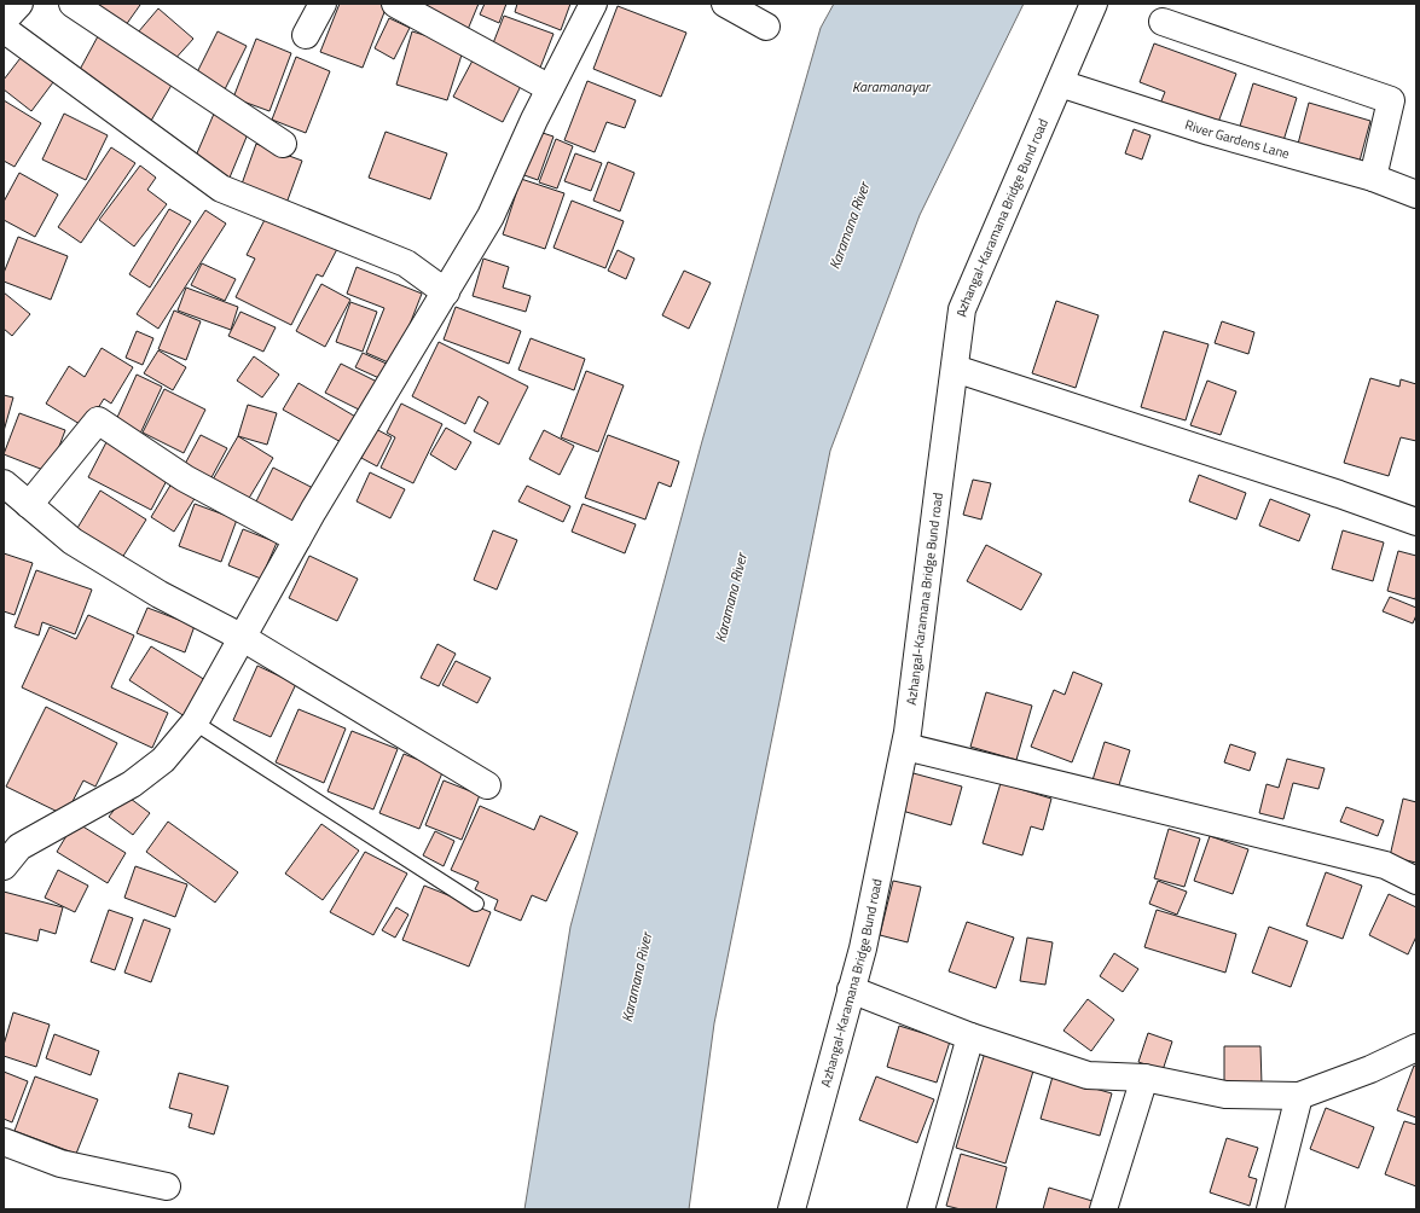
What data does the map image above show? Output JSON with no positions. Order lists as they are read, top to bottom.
{
  "streets": {
    "street": ["River Gardens Lane", "Azhangal-Karamana Bridge Bund road"]
  },
  "crossings": [
    ["River Gardens Lane", "Azhangal-Karamana Bridge Bund road"]
  ],
  "water": ["Karamanayar", "Karamana River"]
}
